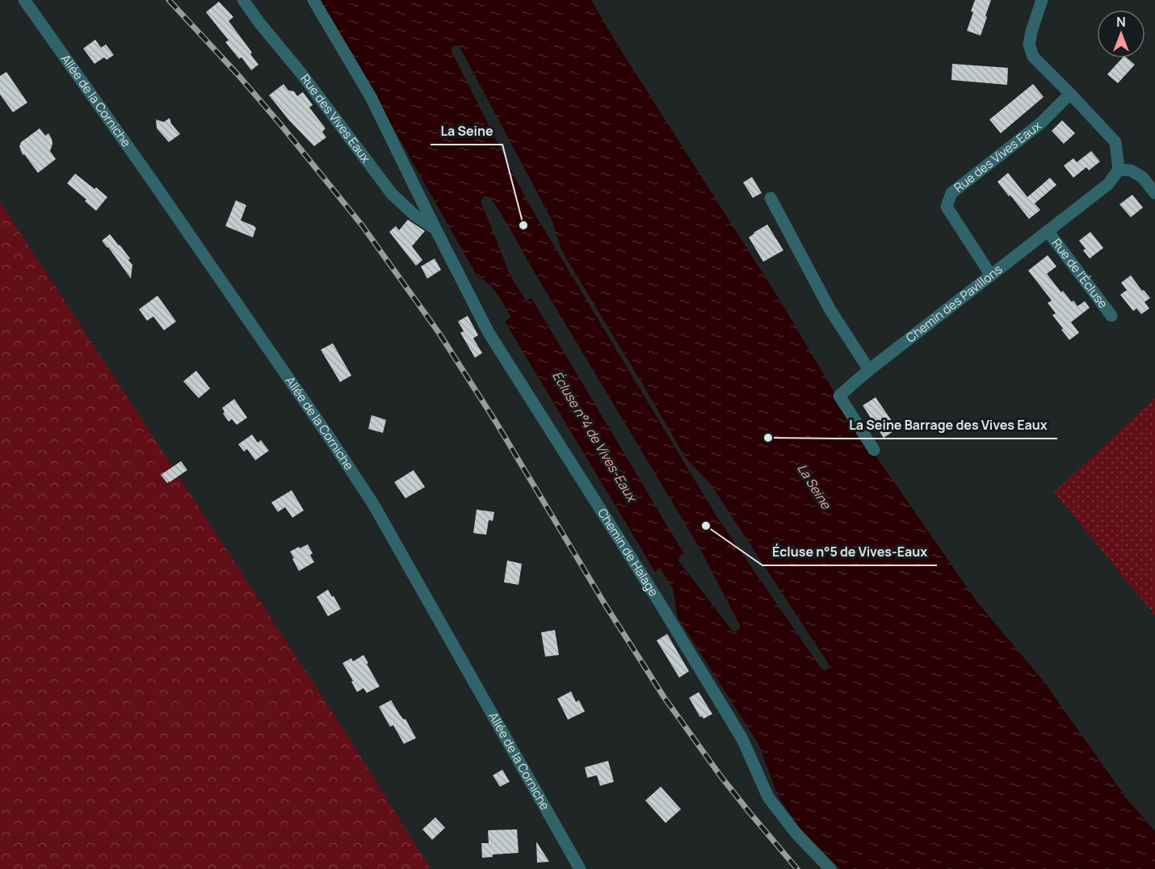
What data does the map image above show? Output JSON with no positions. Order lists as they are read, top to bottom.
{
  "streets": {
    "street": [
      "Allée de la Corniche",
      "Rue des Vives Eaux",
      "Rue de l'Écluse",
      "Chemin des Pavillons",
      "Chemin de Halage"
    ]
  },
  "crossings": [
    ["Rue des Vives Eaux", "Chemin des Pavillons"],
    ["Rue des Vives Eaux", "Chemin de Halage"],
    ["Rue de l'Écluse", "Chemin des Pavillons"]
  ],
  "water": ["Écluse n°4 de Vives-Eaux", "La Seine"],
  "places": ["La Seine", "La Seine Barrage des Vives Eaux", "Écluse n°5 de Vives-Eaux"],
  "north": "top"
}
